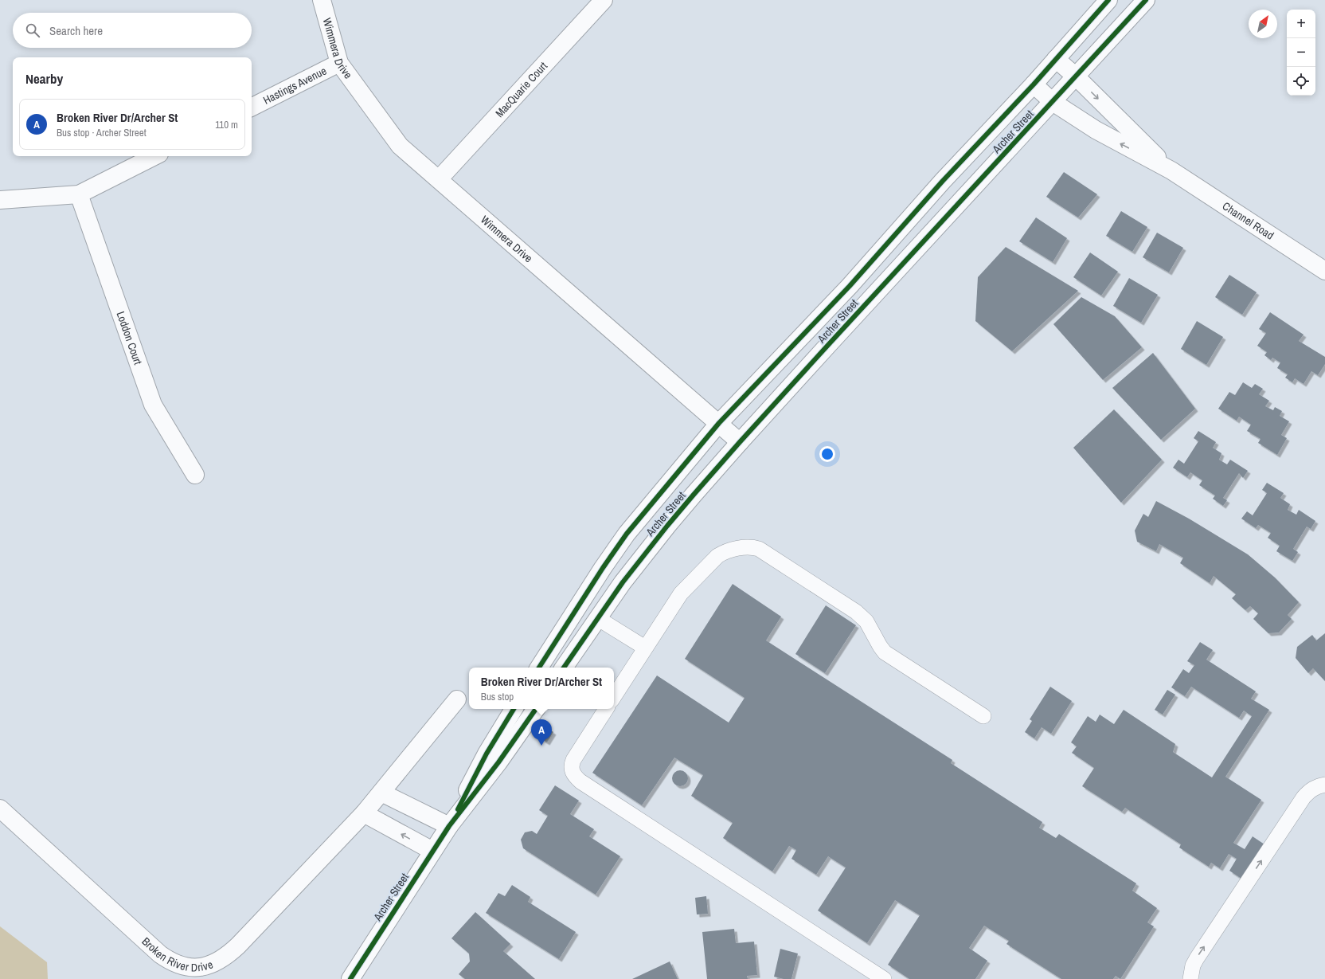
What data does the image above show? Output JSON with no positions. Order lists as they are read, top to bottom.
{
  "streets": {
    "street": [
      "Wimmera Drive",
      "Hastings Avenue",
      "MacQuarie Court",
      "Archer Street",
      "Channel Road",
      "Loddon Court",
      "Broken River Drive"
    ]
  },
  "crossings": [
    ["Wimmera Drive", "Hastings Avenue"],
    ["Wimmera Drive", "MacQuarie Court"],
    ["Wimmera Drive", "Archer Street"],
    ["Archer Street", "Channel Road"]
  ],
  "north": "top right",
  "page": {
    "map_buttons": ["+", "−"],
    "search": "Search here",
    "heading": "Nearby",
    "list": [
      {
        "mark": "A",
        "name": "Broken River Dr/Archer St",
        "note": "Bus stop · Archer Street",
        "value": "110 m"
      }
    ],
    "popup": ["Broken River Dr/Archer St", "Bus stop"],
    "pins": "A"
  }
}
